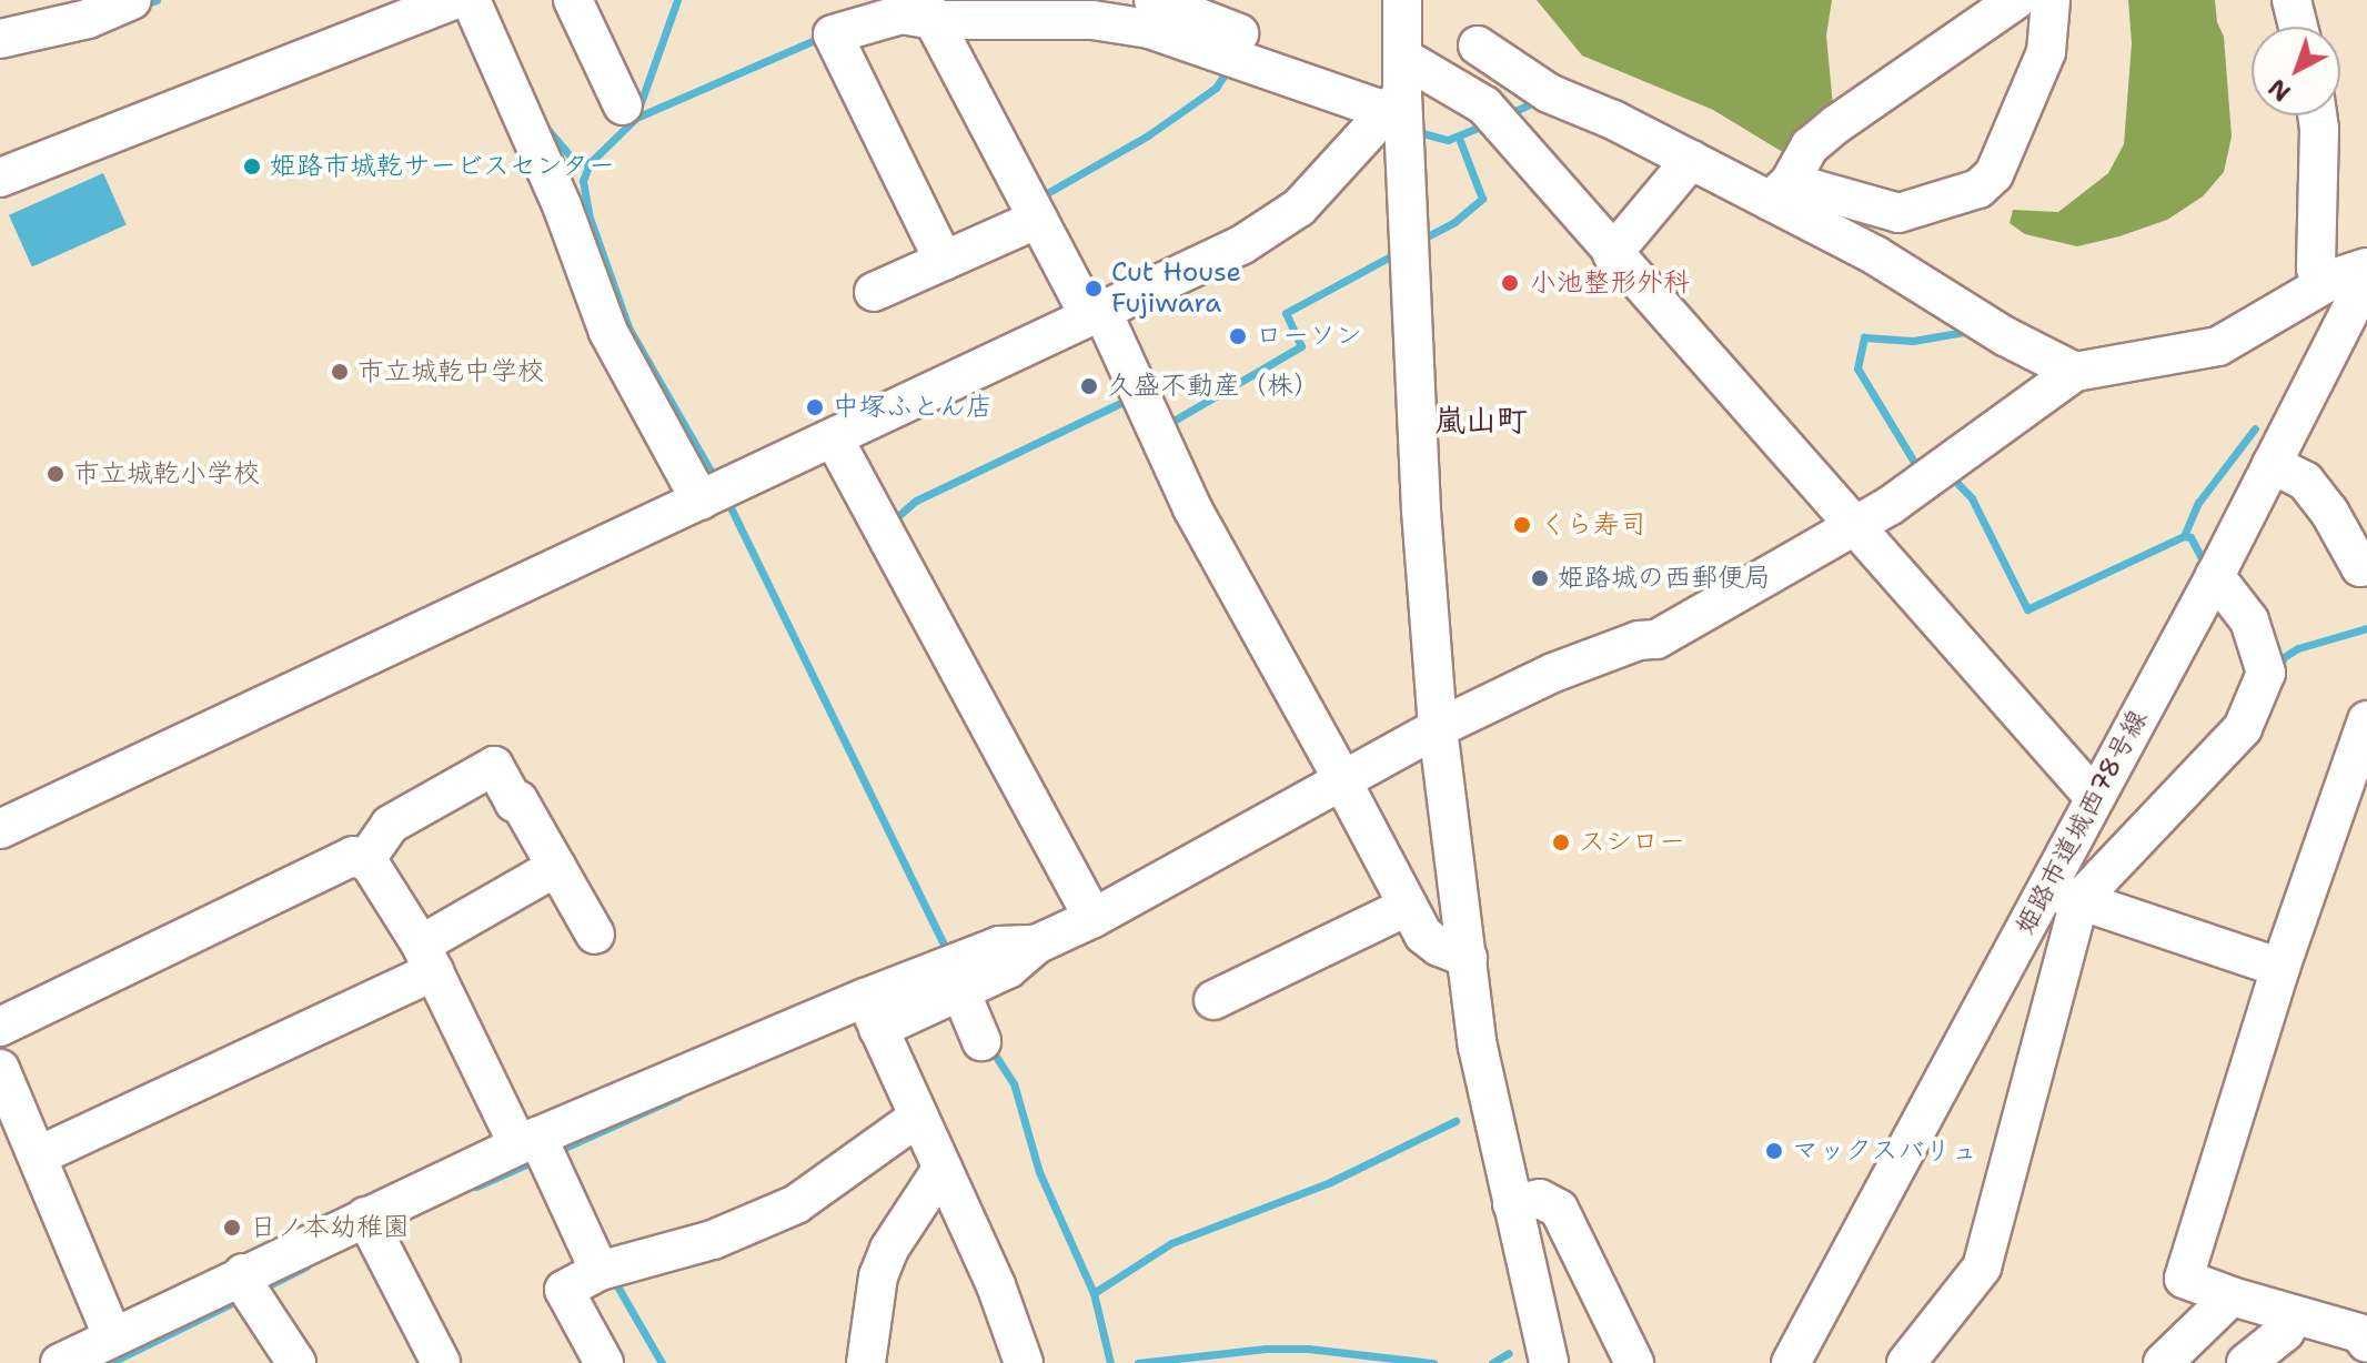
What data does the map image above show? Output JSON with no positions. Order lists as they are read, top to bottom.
{
  "streets": {
    "street": ["姫路市道城西78号線"]
  },
  "districts": ["嵐山町"],
  "places": [
    "姫路市城乾サービスセンター",
    "小池整形外科",
    "Cut House Fujiwara",
    "ローソン",
    "市立城乾中学校",
    "久盛不動産（株）",
    "中塚ふとん店",
    "市立城乾小学校",
    "くら寿司",
    "姫路城の西郵便局",
    "スシロー",
    "マックスバリュ",
    "日ノ本幼稚園"
  ],
  "north": "bottom left"
}
